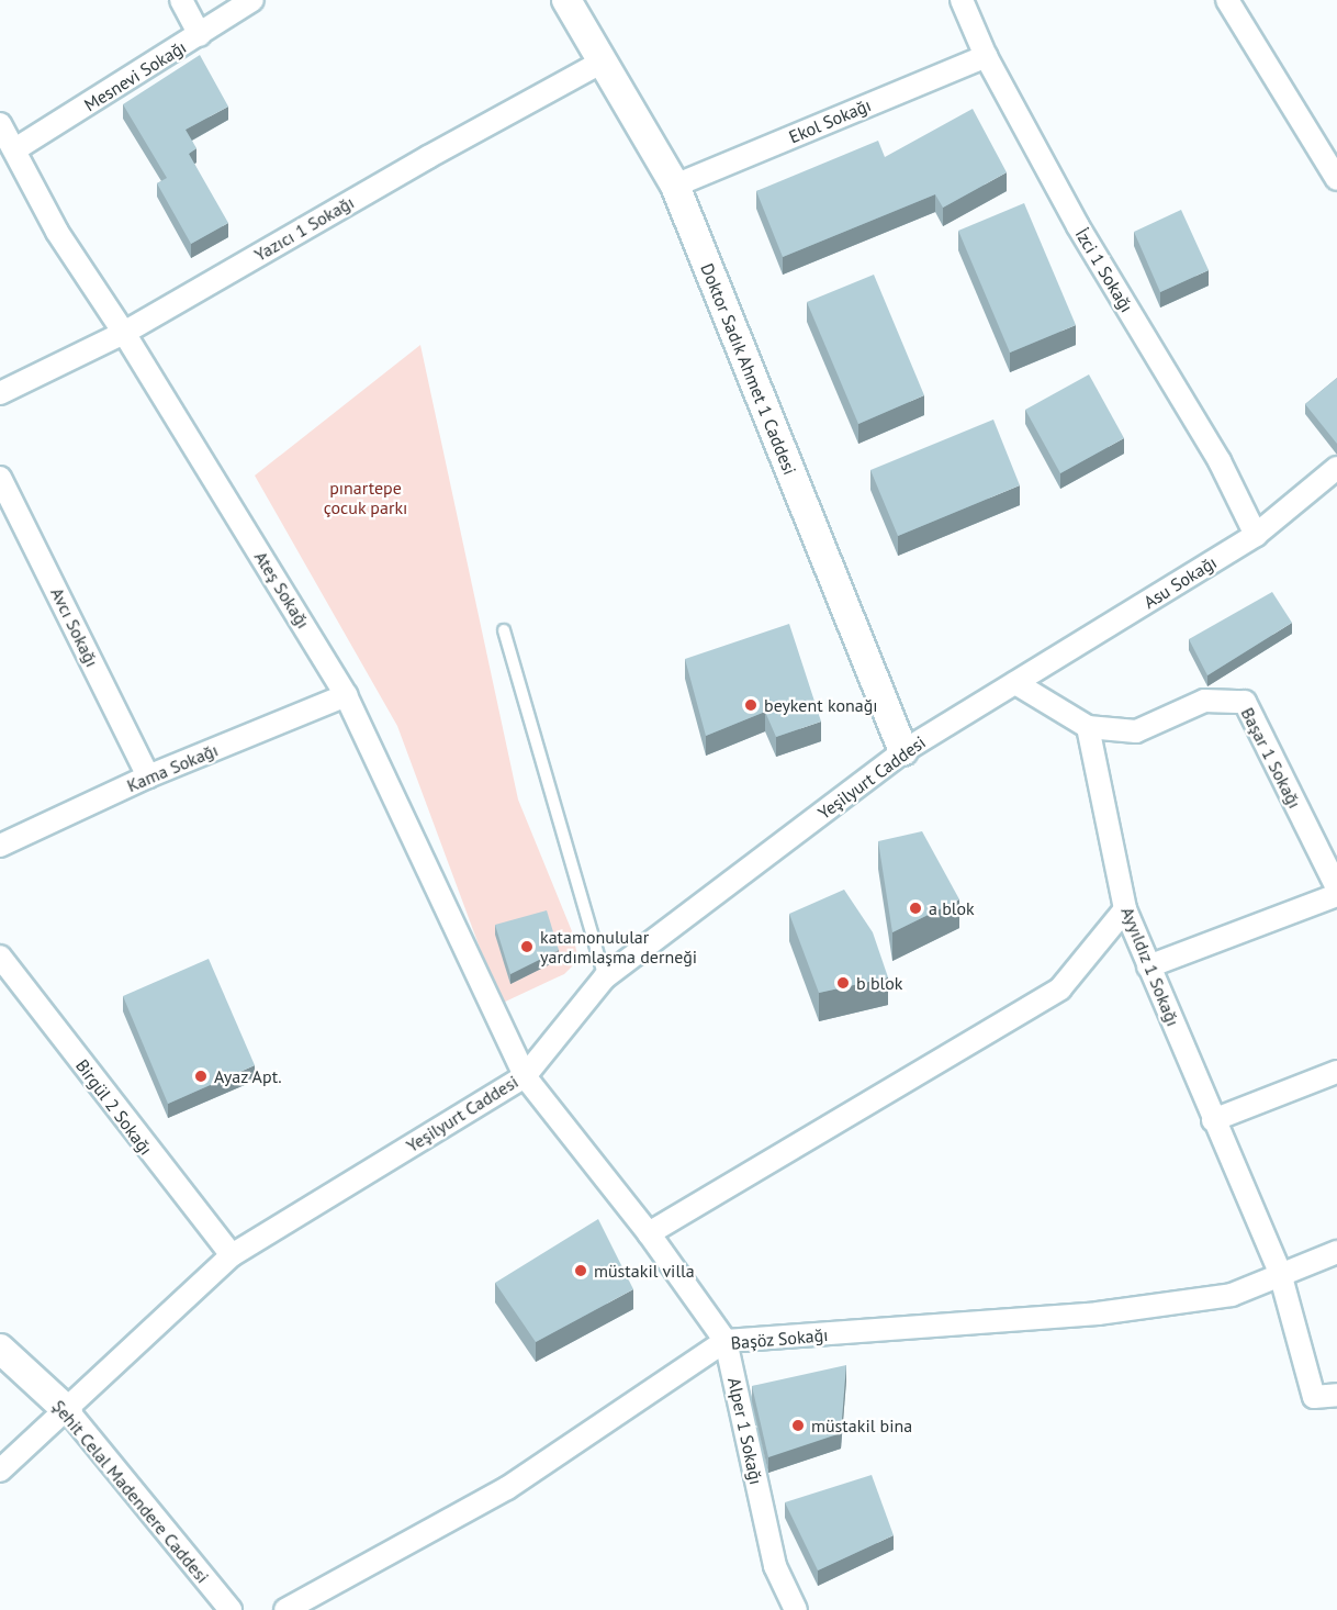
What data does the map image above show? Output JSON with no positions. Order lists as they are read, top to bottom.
{
  "streets": {
    "street": [
      "Mesnevi Sokağı",
      "Ekol Sokağı",
      "Yazıcı 1 Sokağı",
      "İzci 1 Sokağı",
      "Doktor Sadık Ahmet 1 Caddesi",
      "Asu Sokağı",
      "Ateş Sokağı",
      "Avcı Sokağı",
      "Başar 1 Sokağı",
      "Kama Sokağı",
      "Yeşilyurt Caddesi",
      "Ayyıldız 1 Sokağı",
      "Birgül 2 Sokağı",
      "Başöz Sokağı",
      "Alper 1 Sokağı",
      "Şehit Celal Madendere Caddesi"
    ]
  },
  "crossings": [
    ["Mesnevi Sokağı", "Ateş Sokağı"],
    ["Ekol Sokağı", "İzci 1 Sokağı"],
    ["Ekol Sokağı", "Doktor Sadık Ahmet 1 Caddesi"],
    ["Yazıcı 1 Sokağı", "Doktor Sadık Ahmet 1 Caddesi"],
    ["Yazıcı 1 Sokağı", "Ateş Sokağı"],
    ["İzci 1 Sokağı", "Asu Sokağı"],
    ["Doktor Sadık Ahmet 1 Caddesi", "Yeşilyurt Caddesi"],
    ["Asu Sokağı", "Yeşilyurt Caddesi"],
    ["Ateş Sokağı", "Kama Sokağı"],
    ["Ateş Sokağı", "Yeşilyurt Caddesi"],
    ["Ateş Sokağı", "Alper 1 Sokağı"],
    ["Avcı Sokağı", "Kama Sokağı"],
    ["Başar 1 Sokağı", "Ayyıldız 1 Sokağı"],
    ["Yeşilyurt Caddesi", "Birgül 2 Sokağı"],
    ["Yeşilyurt Caddesi", "Alper 1 Sokağı"],
    ["Yeşilyurt Caddesi", "Şehit Celal Madendere Caddesi"],
    ["Ayyıldız 1 Sokağı", "Başöz Sokağı"],
    ["Başöz Sokağı", "Alper 1 Sokağı"]
  ],
  "parks": ["pınartepe çocuk parkı"],
  "places": [
    "beykent konağı",
    "a blok",
    "katamonulular yardımlaşma derneği",
    "b blok",
    "Ayaz Apt.",
    "müstakil villa",
    "müstakil bina"
  ]
}
